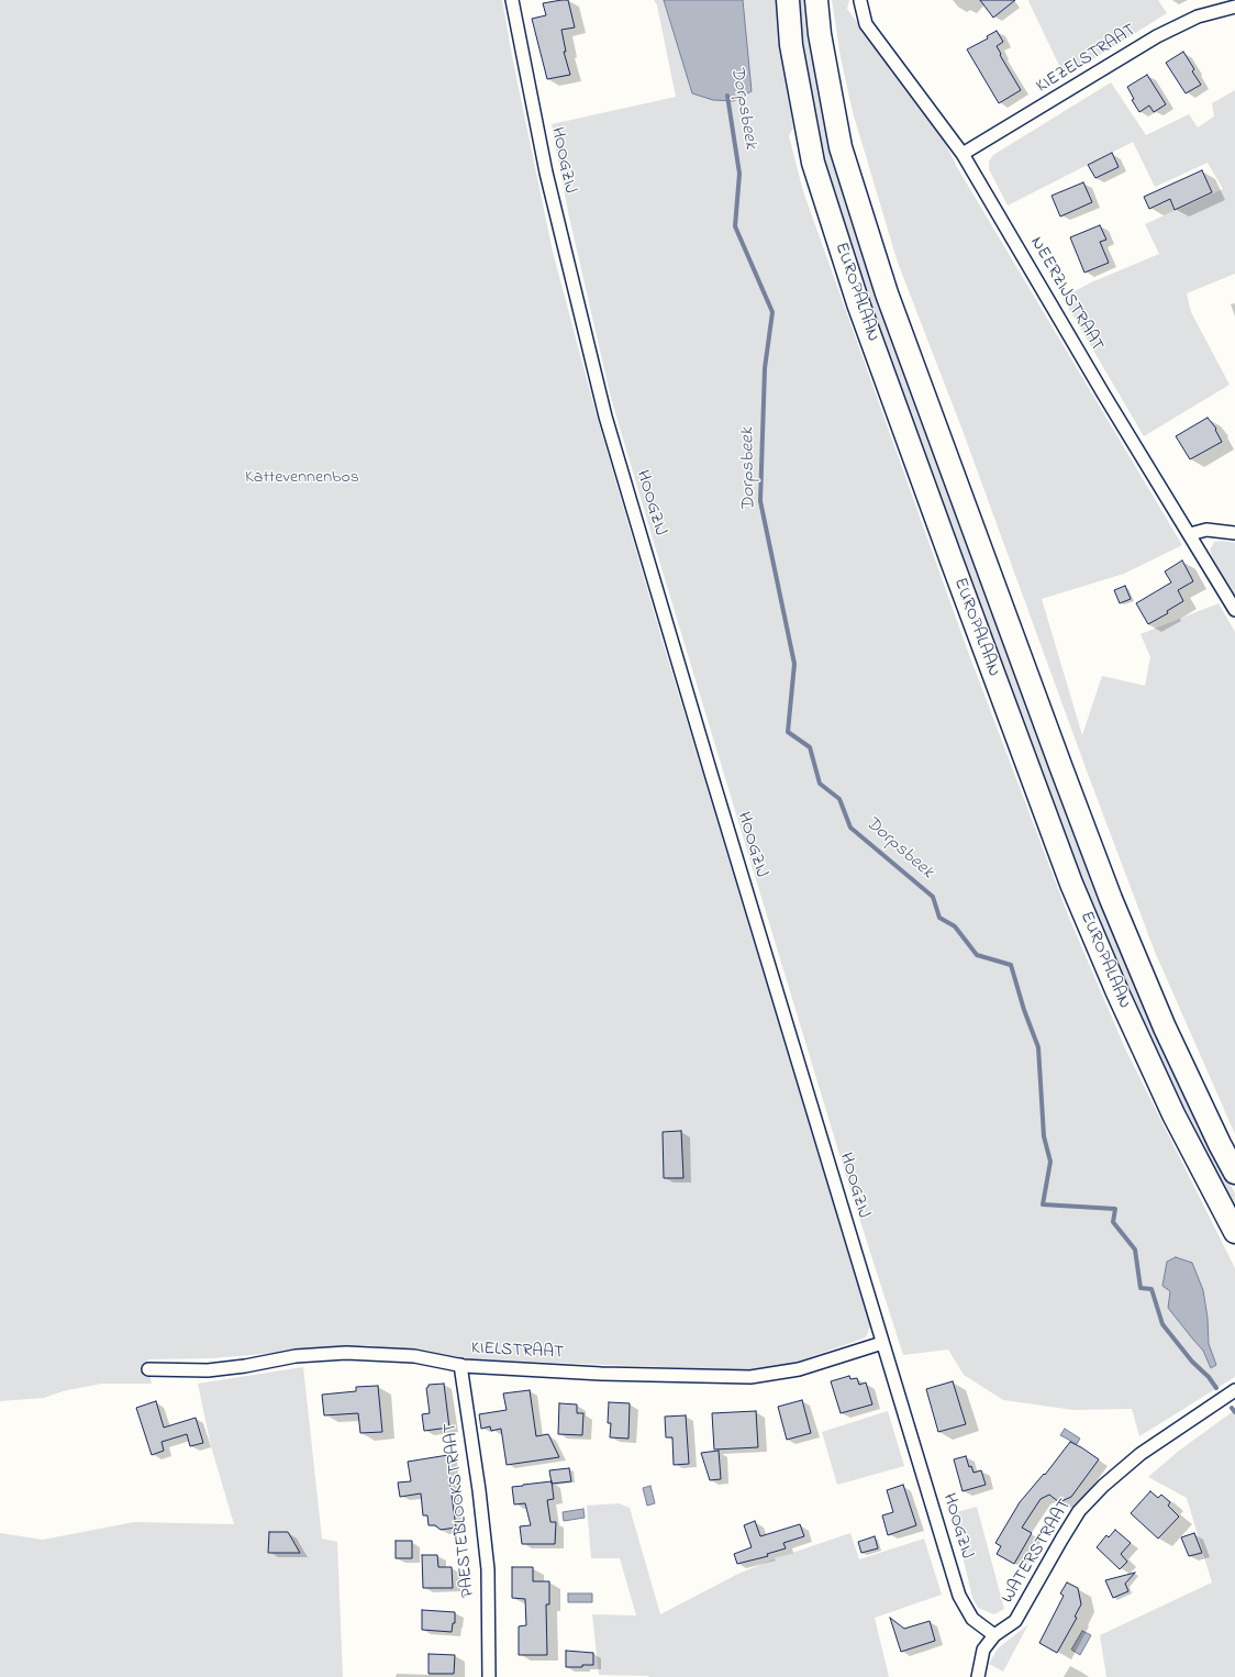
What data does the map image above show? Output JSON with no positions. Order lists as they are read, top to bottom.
{
  "streets": {
    "highway": ["EUROPALAAN"],
    "street": [
      "KIEZELSTRAAT",
      "HOOGZIJ",
      "NEERZIJSTRAAT",
      "KIELSTRAAT",
      "PAESTEBLOOKSTRAAT",
      "WATERSTRAAT"
    ]
  },
  "crossings": [
    ["KIEZELSTRAAT", "NEERZIJSTRAAT"],
    ["HOOGZIJ", "KIELSTRAAT"],
    ["HOOGZIJ", "WATERSTRAAT"],
    ["KIELSTRAAT", "PAESTEBLOOKSTRAAT"]
  ],
  "water": ["Dorpsbeek"],
  "parks": ["Kattevennenbos"]
}
